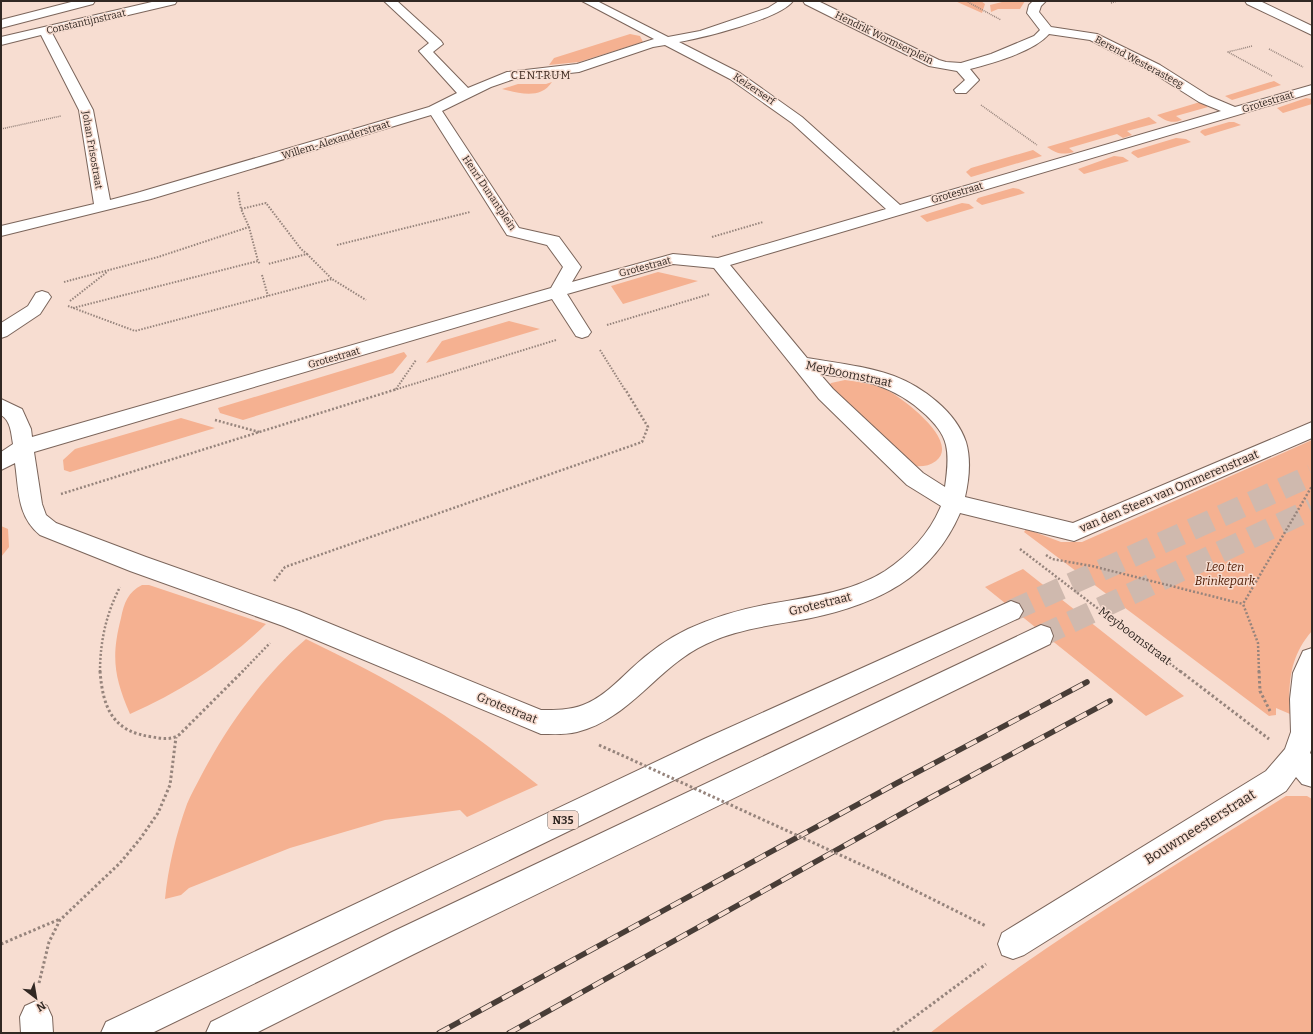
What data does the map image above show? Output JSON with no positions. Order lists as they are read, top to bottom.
{
  "streets": {
    "street": [
      "Constantijnstraat",
      "Hendrik Wormserplein",
      "Berend Westerasteeg",
      "Keizerserf",
      "Grotestraat",
      "Willem-Alexanderstraat",
      "Johan Frisostraat",
      "Henri Dunantplein",
      "Meyboomstraat",
      "van den Steen van Ommerenstraat",
      "N35",
      "Bouwmeesterstraat"
    ]
  },
  "crossings": [
    ["Constantijnstraat", "Johan Frisostraat"],
    ["Hendrik Wormserplein", "Berend Westerasteeg"],
    ["Berend Westerasteeg", "Grotestraat"],
    ["Keizerserf", "Grotestraat"],
    ["Keizerserf", "Willem-Alexanderstraat"],
    ["Grotestraat", "Henri Dunantplein"],
    ["Grotestraat", "Meyboomstraat"],
    ["Grotestraat", "van den Steen van Ommerenstraat"],
    ["Willem-Alexanderstraat", "Johan Frisostraat"],
    ["Willem-Alexanderstraat", "Henri Dunantplein"],
    ["Meyboomstraat", "van den Steen van Ommerenstraat"],
    ["Meyboomstraat", "Bouwmeesterstraat"]
  ],
  "districts": ["CENTRUM"],
  "parks": ["Leo ten Brinkepark"],
  "north": "bottom right"
}
